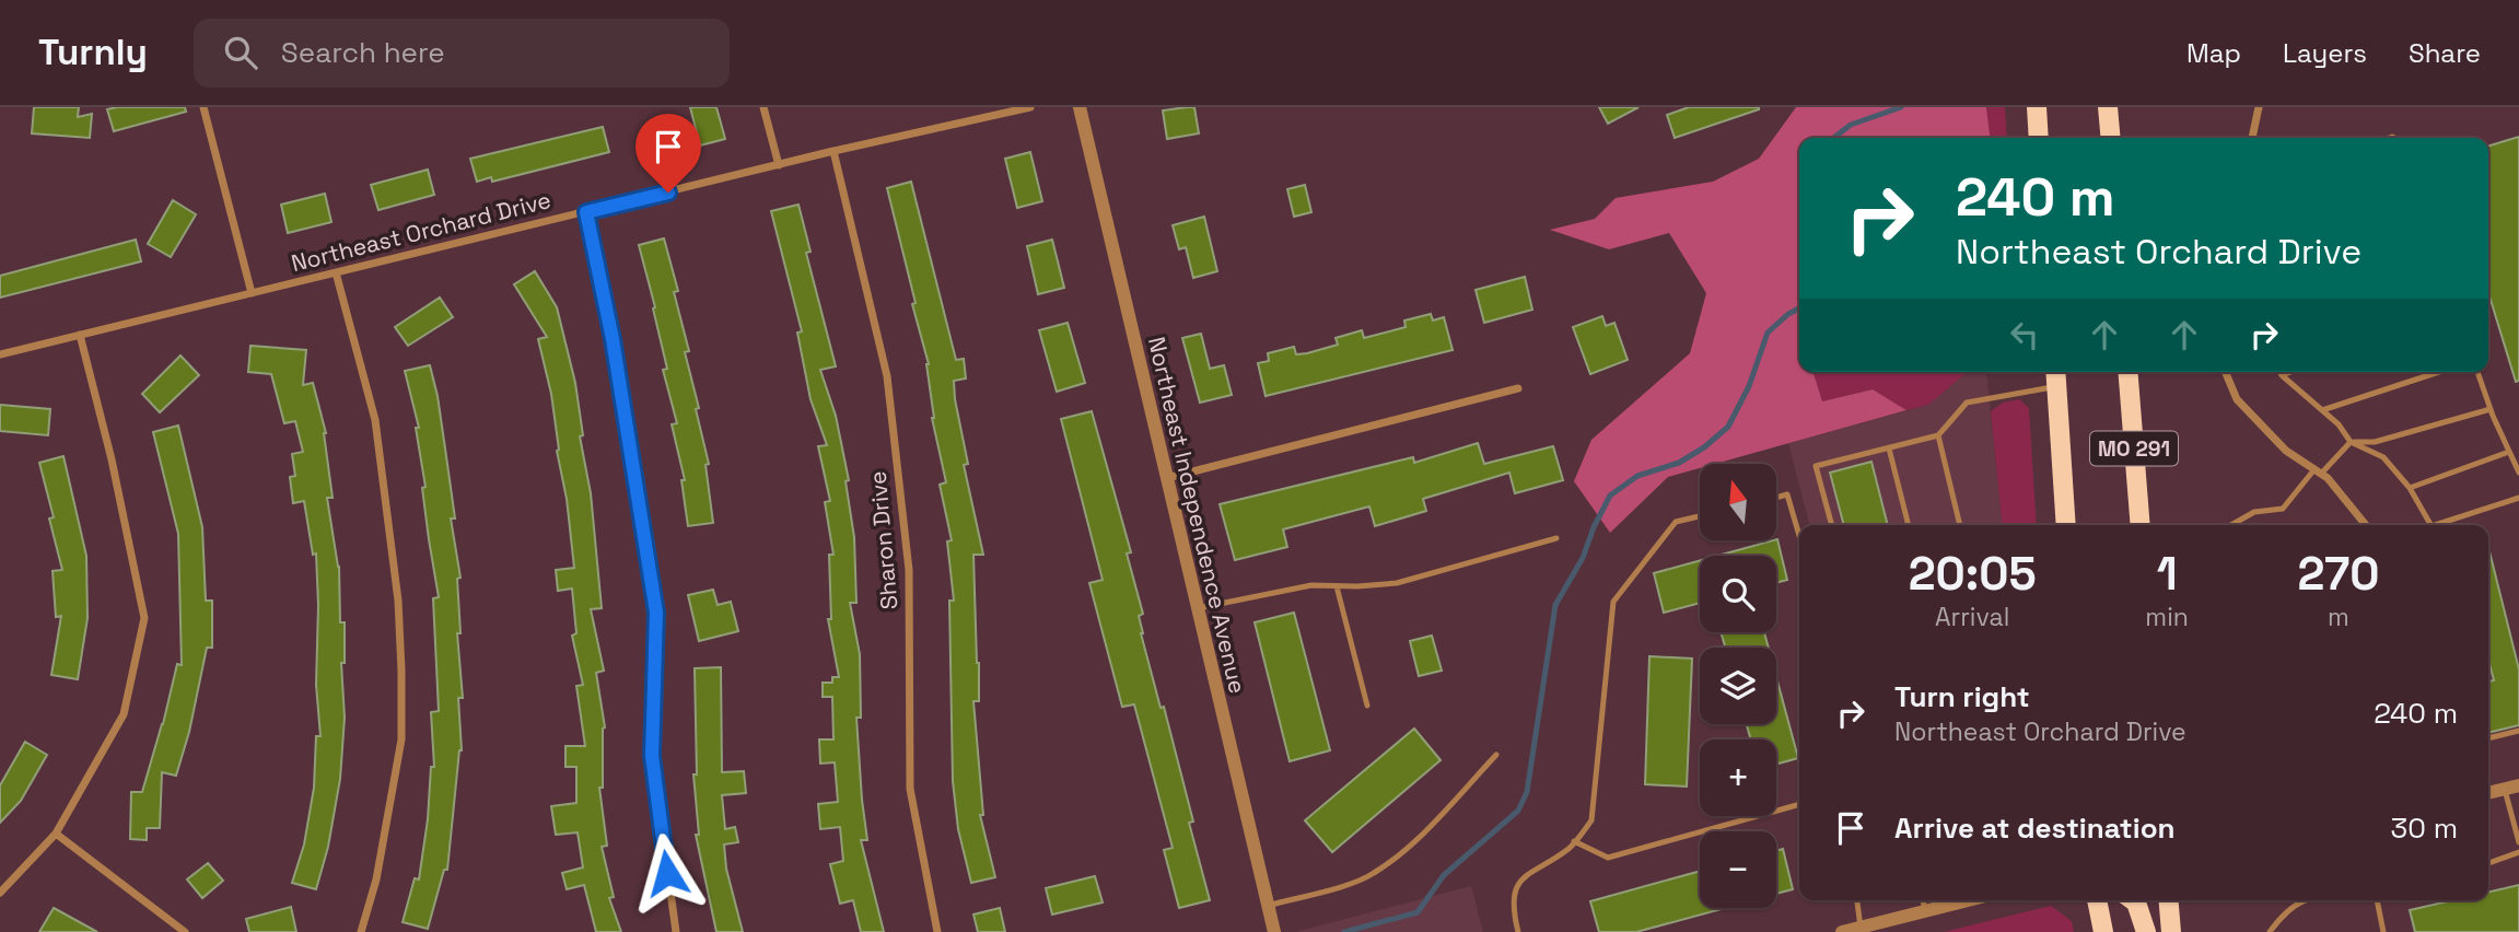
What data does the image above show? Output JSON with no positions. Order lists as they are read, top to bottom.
{
  "streets": {
    "main road": ["MO 291"],
    "street": ["Northeast Orchard Drive", "Northeast Independence Avenue", "Sharon Drive"]
  },
  "crossings": [
    ["Northeast Orchard Drive", "Sharon Drive"]
  ],
  "north": "top",
  "page": {
    "header": "Turnly",
    "search": "Search here",
    "nav": ["Map", "Layers", "Share"],
    "turn": ["240 m", "Northeast Orchard Drive"],
    "map_buttons": ["+", "−"],
    "eta": [
      "20:05",
      "Arrival",
      "1",
      "min",
      "270",
      "m"
    ],
    "list": [
      {
        "name": "Turn right",
        "note": "Northeast Orchard Drive",
        "value": "240 m"
      },
      {
        "name": "Arrive at destination",
        "value": "30 m"
      }
    ]
  }
}
